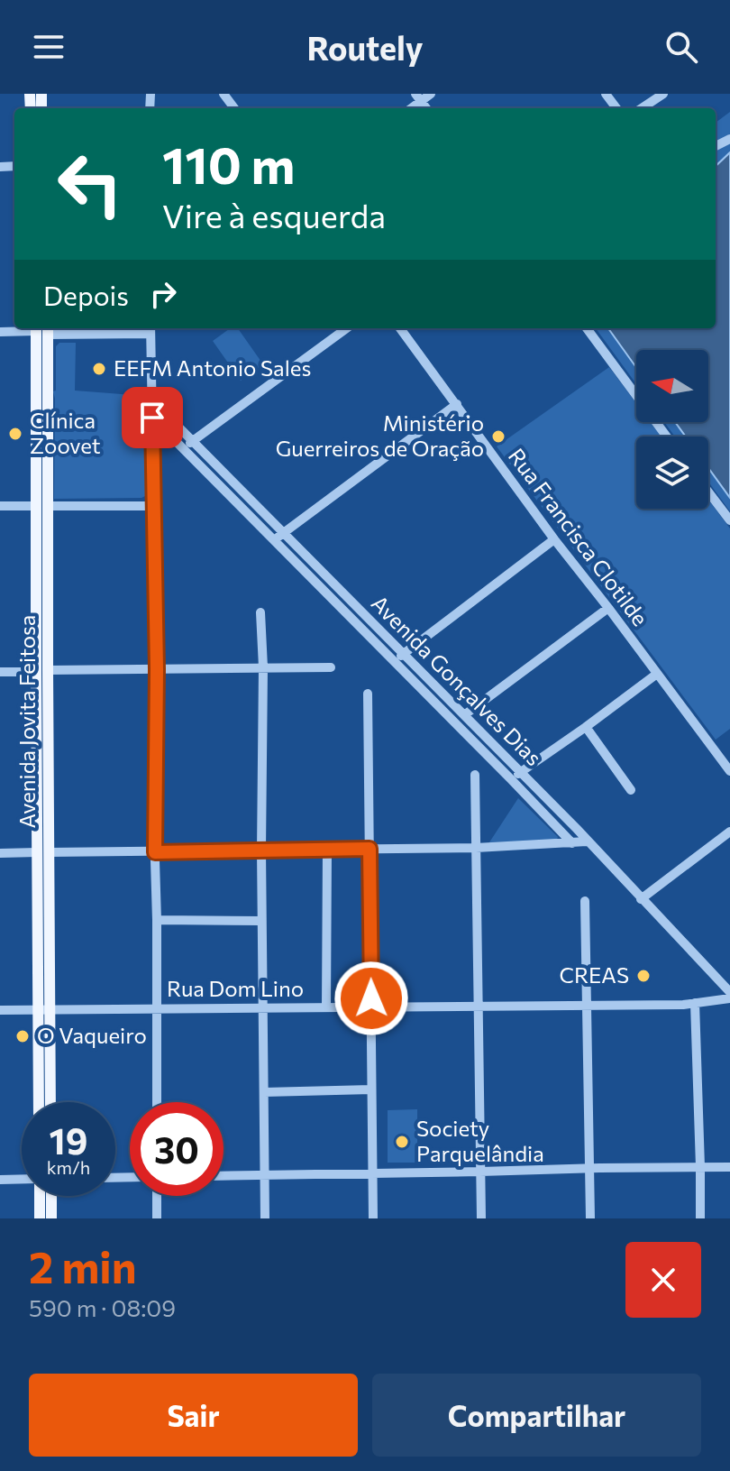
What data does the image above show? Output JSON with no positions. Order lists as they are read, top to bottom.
{
  "streets": {
    "main road": ["Avenida Jovita Feitosa"],
    "street": ["Rua Francisca Clotilde", "Avenida Gonçalves Dias", "Rua Dom Lino"]
  },
  "crossings": [
    ["Avenida Jovita Feitosa", "Rua Dom Lino"]
  ],
  "places": [
    "EEFM Antonio Sales",
    "Clínica Zoovet",
    "Ministério Guerreiros de Oração",
    "CREAS",
    "O Vaqueiro",
    "Society Parquelândia"
  ],
  "north": "left",
  "page": {
    "header": "Routely",
    "turn": ["110 m", "Vire à esquerda"],
    "then": "Depois",
    "speed": "19 km/h",
    "limit": "30",
    "heading": ["2 min", "590 m · 08:09"],
    "buttons": ["Sair", "Compartilhar"]
  }
}
